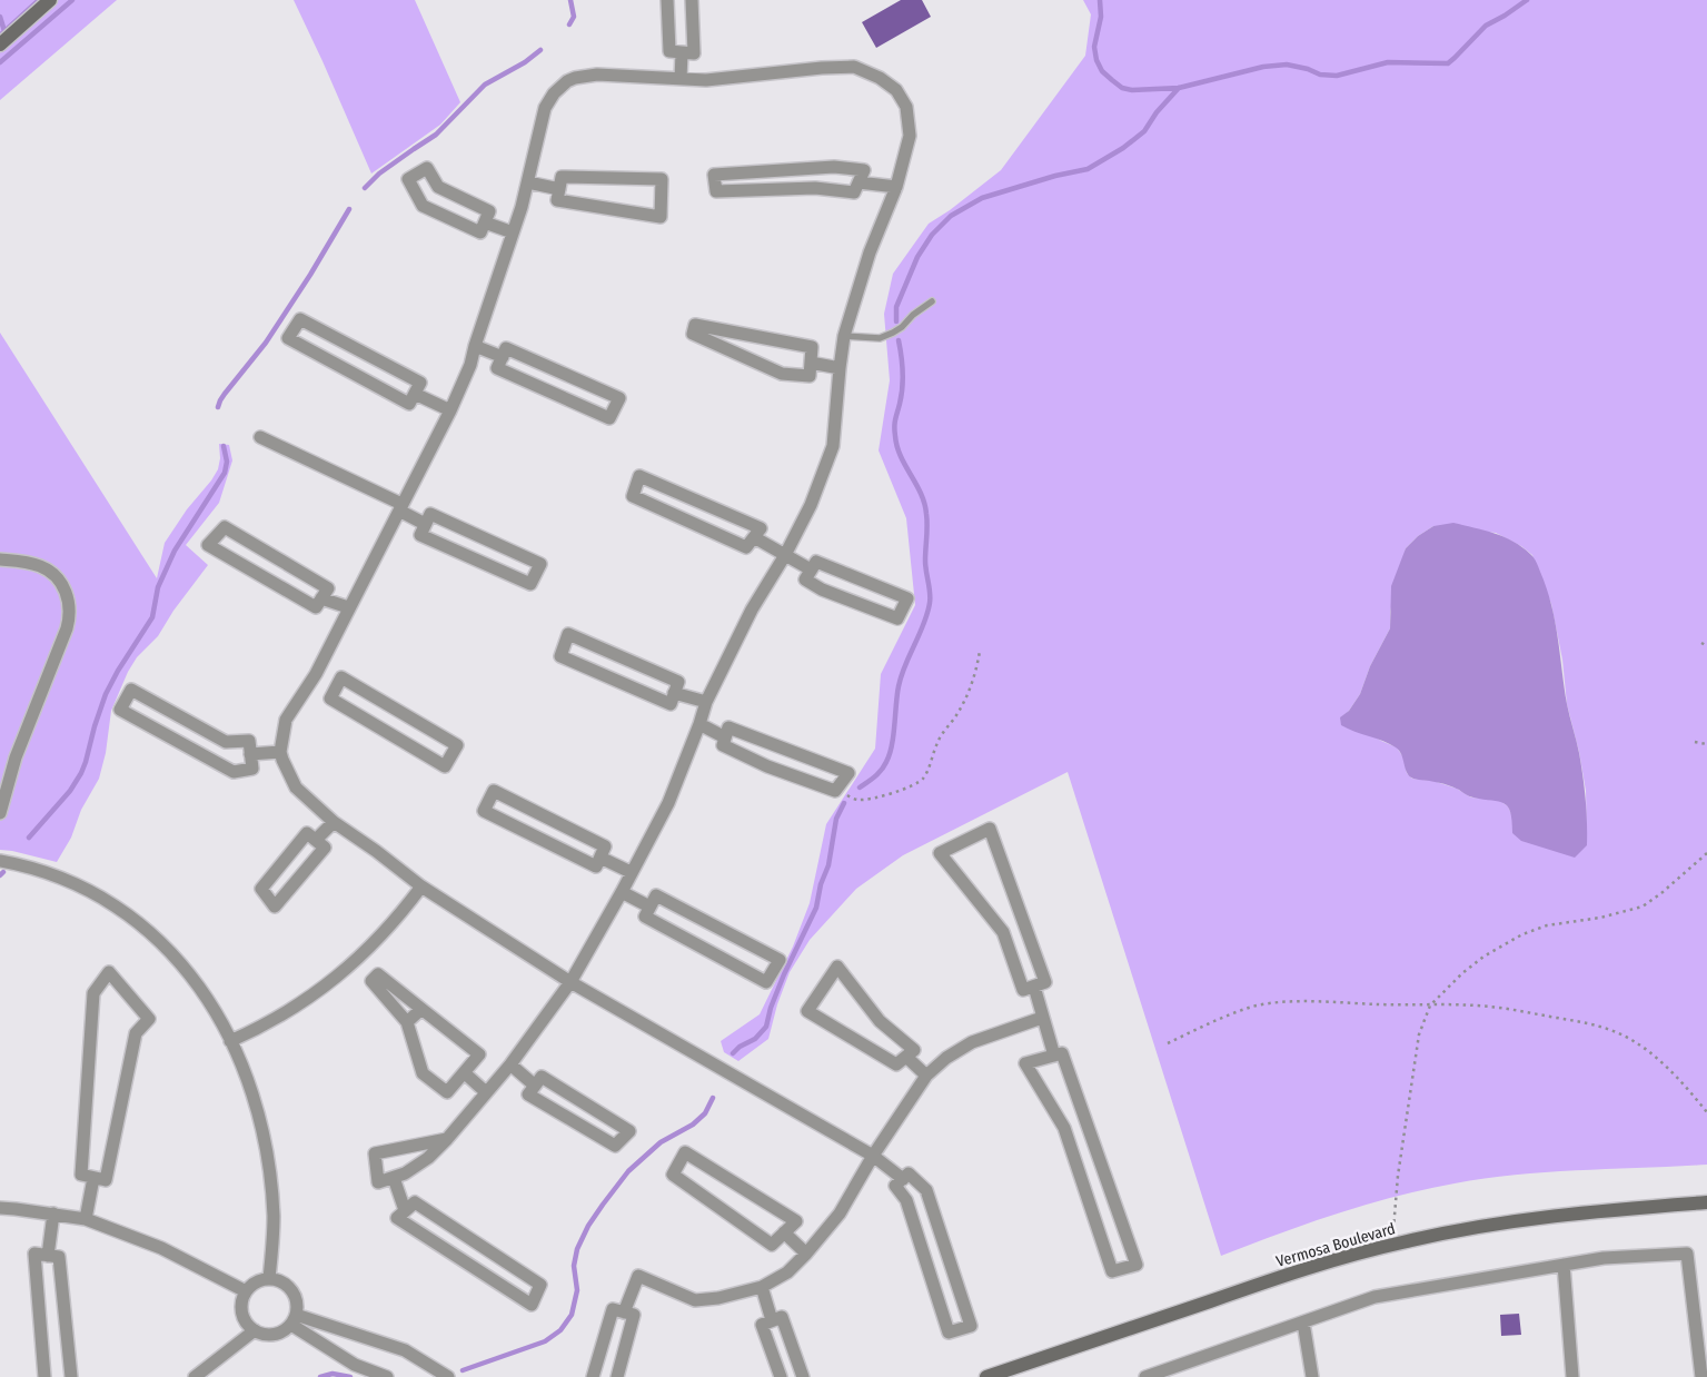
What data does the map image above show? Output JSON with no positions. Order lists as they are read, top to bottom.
{
  "streets": {
    "main road": ["Vermosa Boulevard"]
  }
}
